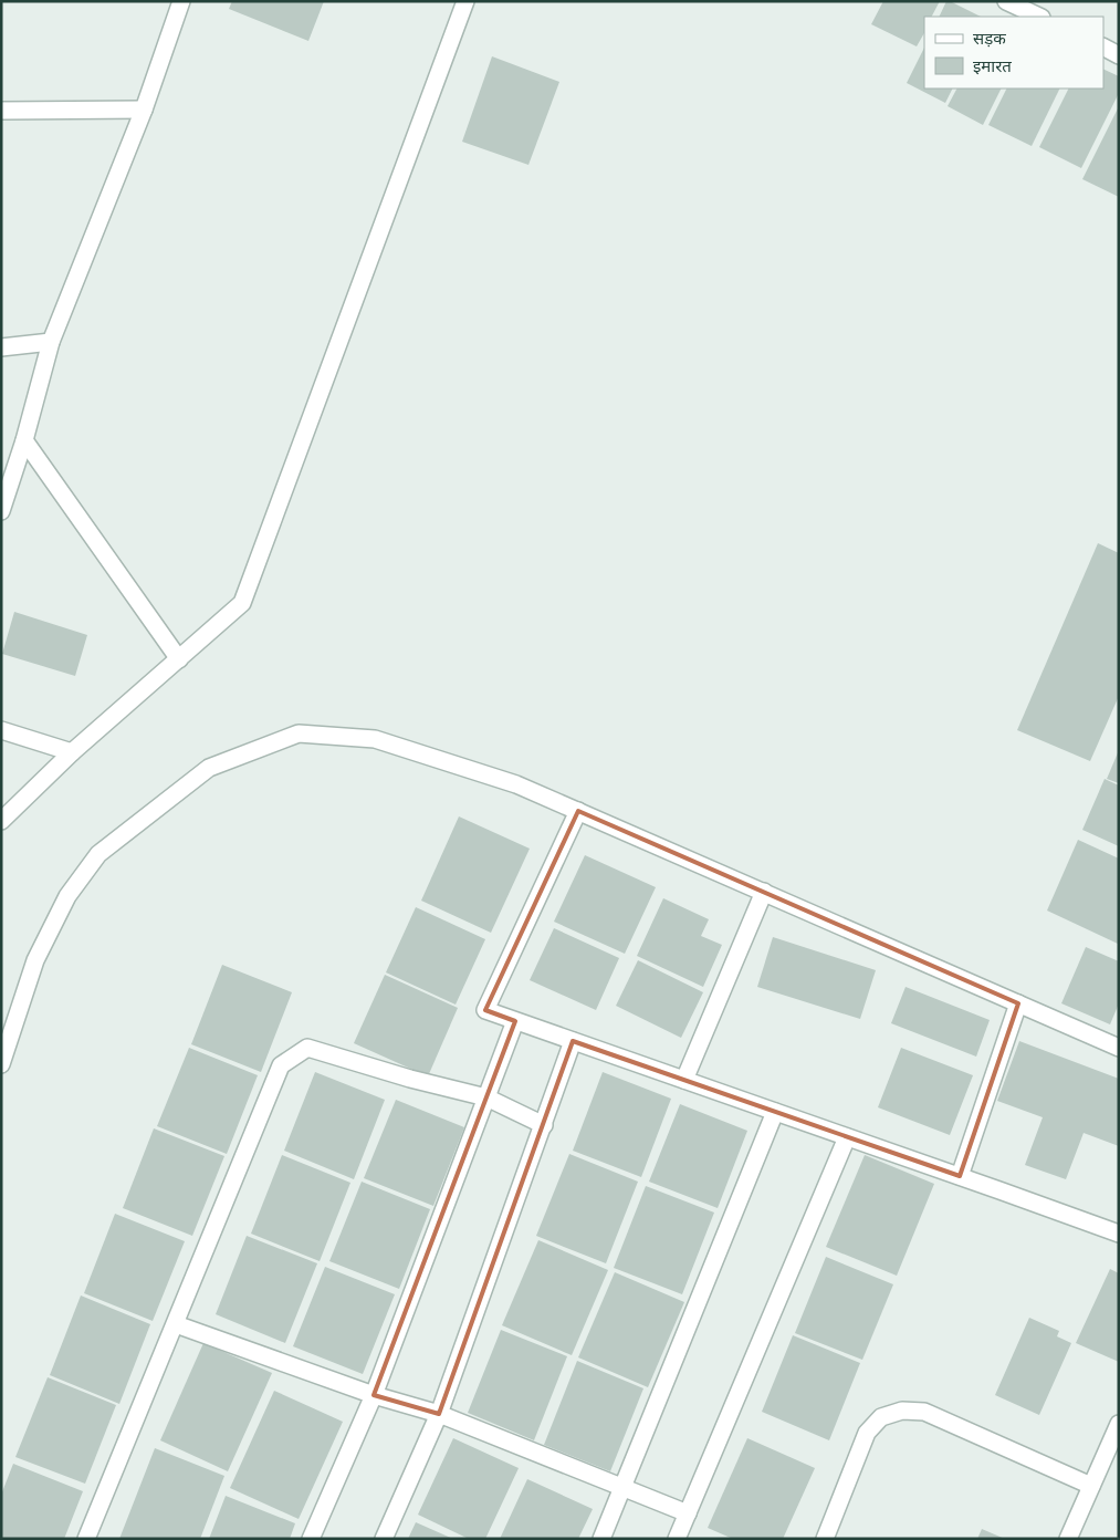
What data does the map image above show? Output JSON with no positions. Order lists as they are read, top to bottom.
{
  "legend": ["सड़क", "इमारत"]
}
